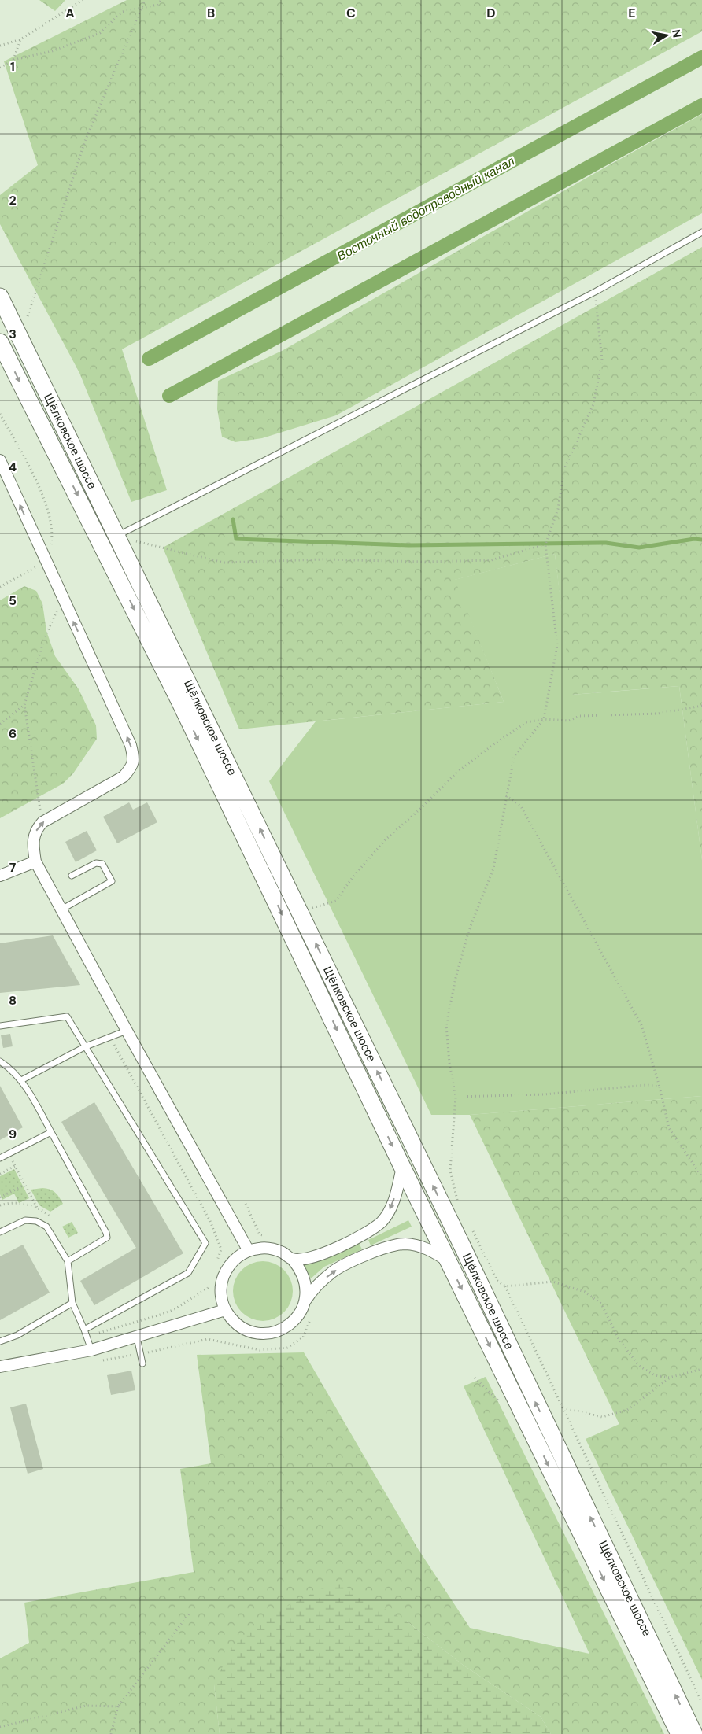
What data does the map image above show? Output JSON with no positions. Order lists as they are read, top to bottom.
{
  "streets": {
    "main road": ["Щёлковское шоссе"]
  },
  "water": ["Восточный водопроводный канал"],
  "north": "right",
  "grid": {
    "columns": [
      "A",
      "B",
      "C",
      "D",
      "E"
    ],
    "rows": [
      "1",
      "2",
      "3",
      "4",
      "5",
      "6",
      "7",
      "8",
      "9"
    ]
  }
}
